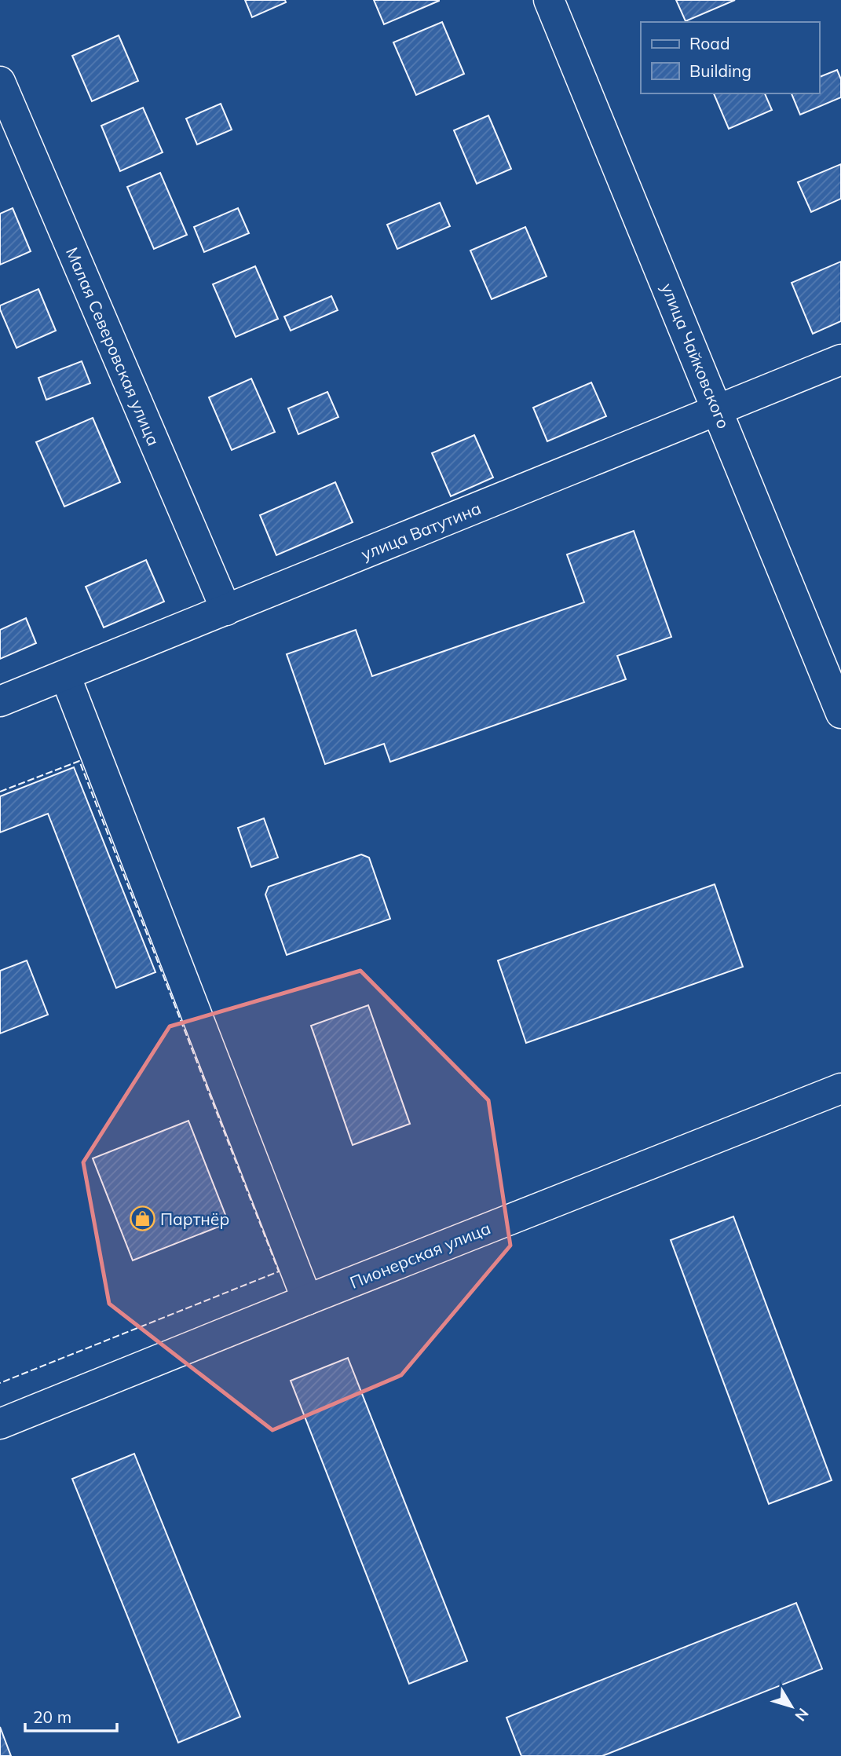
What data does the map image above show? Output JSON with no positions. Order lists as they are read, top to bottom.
{
  "streets": {
    "street": [
      "Малая Северовская улица",
      "улица Чайковского",
      "улица Ватутина",
      "Пионерская улица"
    ]
  },
  "crossings": [
    ["Малая Северовская улица", "улица Ватутина"],
    ["улица Чайковского", "улица Ватутина"]
  ],
  "places": {
    "shop": ["Партнёр"]
  },
  "legend": ["Road", "Building"],
  "scale_bar": "20 m",
  "north": "bottom right"
}
